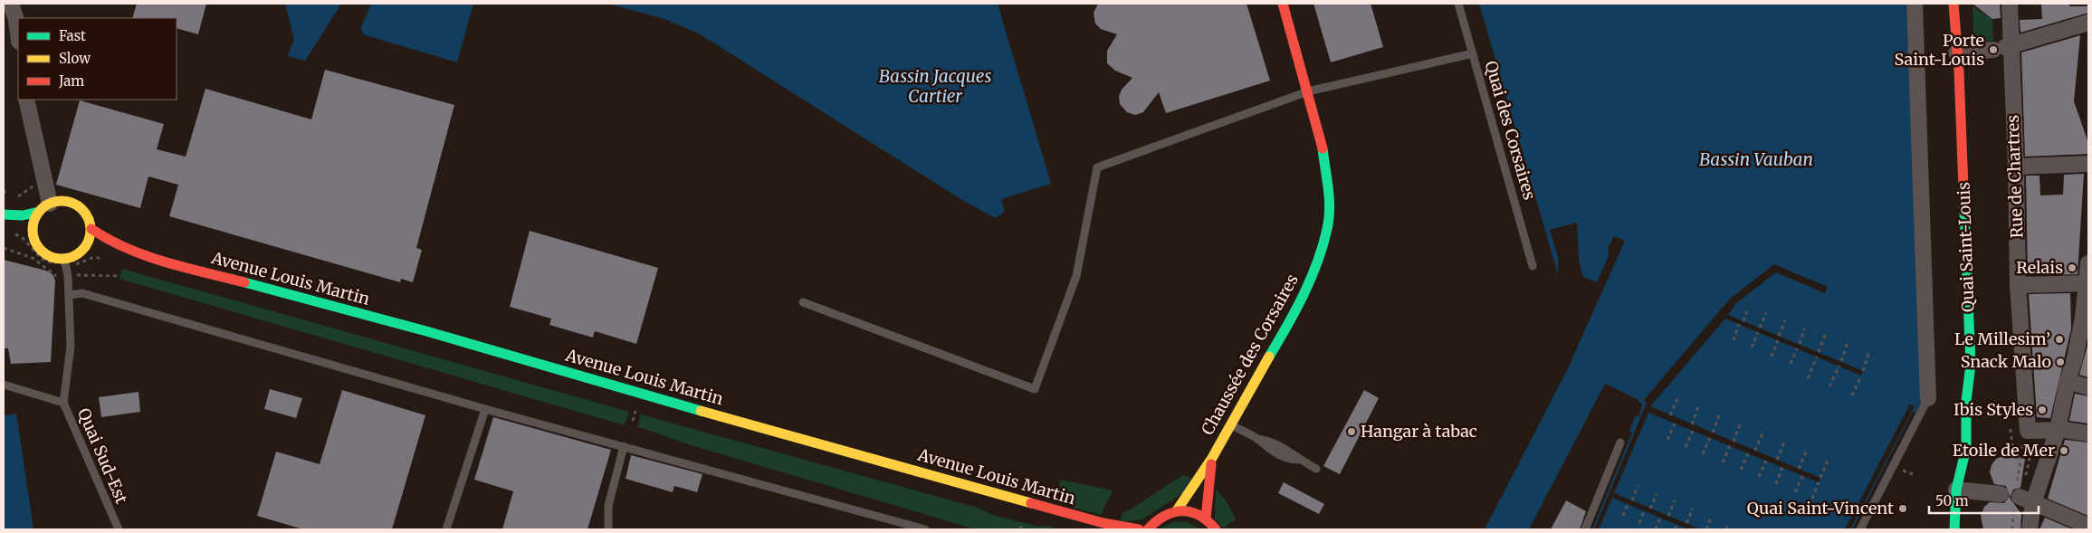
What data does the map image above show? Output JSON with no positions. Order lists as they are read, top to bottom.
{
  "streets": {
    "street": [
      "Rue de Chartres",
      "Quai Saint-Louis",
      "Avenue Louis Martin",
      "Chaussée des Corsaires"
    ],
    "lane": ["Quai des Corsaires", "Quai Sud-Est"]
  },
  "crossings": [
    ["Avenue Louis Martin", "Quai Sud-Est"]
  ],
  "water": ["Bassin Jacques Cartier", "Bassin Vauban"],
  "places": [
    "Porte Saint-Louis",
    "Relais",
    "Le Millesim’",
    "Snack Malo",
    "Ibis Styles",
    "Hangar à tabac",
    "Etoile de Mer",
    "Quai Saint-Vincent"
  ],
  "legend": ["Fast", "Slow", "Jam"],
  "scale_bar": "50 m"
}
